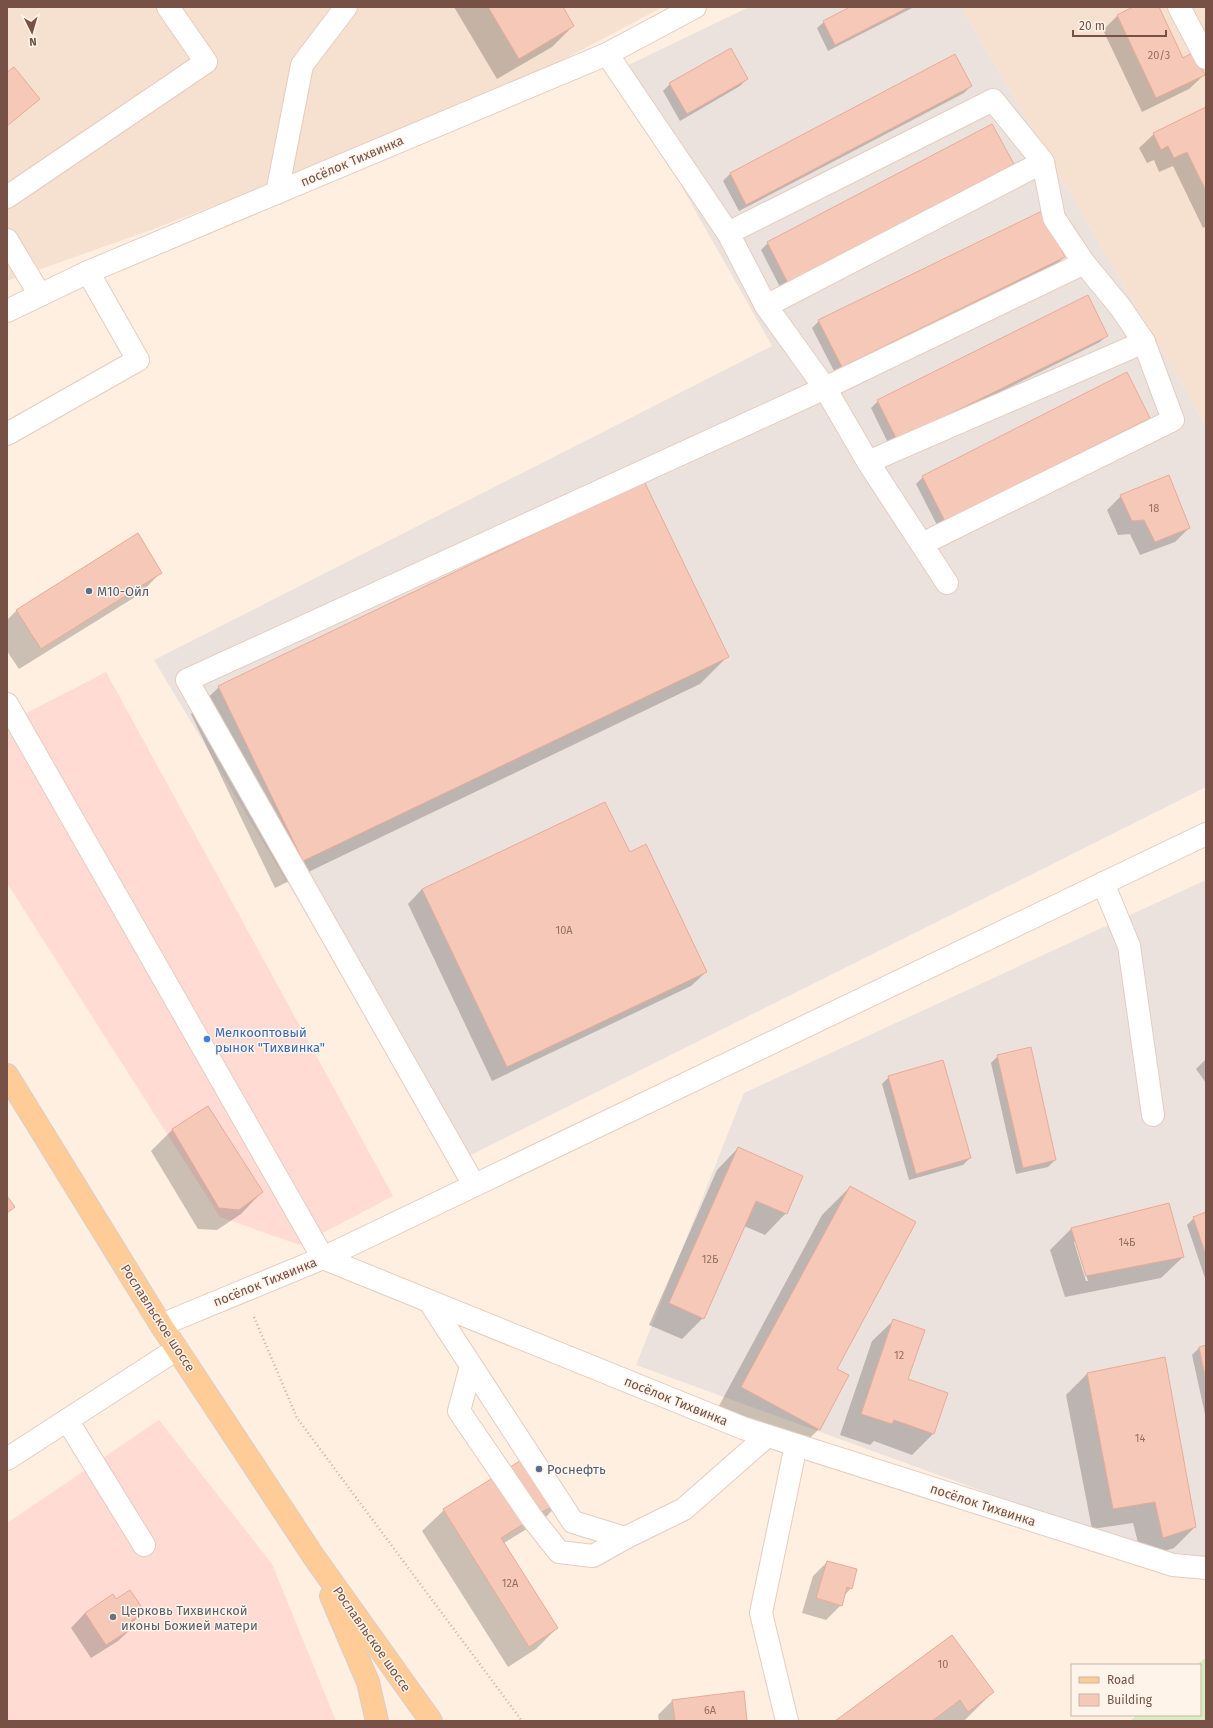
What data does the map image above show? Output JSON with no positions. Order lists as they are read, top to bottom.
{
  "streets": {
    "main road": ["Рославльское шоссе"],
    "street": ["посёлок Тихвинка"]
  },
  "crossings": [
    ["посёлок Тихвинка", "Рославльское шоссе"]
  ],
  "places": [
    "М10-Ойл",
    "Мелкооптовый рынок \"Тихвинка\"",
    "Роснефть",
    "Церковь Тихвинской иконы Божией матери"
  ],
  "house_numbers": [
    "20/3",
    "18",
    "10А",
    "14Б",
    "12Б",
    "12",
    "14",
    "12А",
    "10",
    "6А"
  ],
  "legend": ["Road", "Building"],
  "scale_bar": "20 m",
  "north": "bottom"
}
